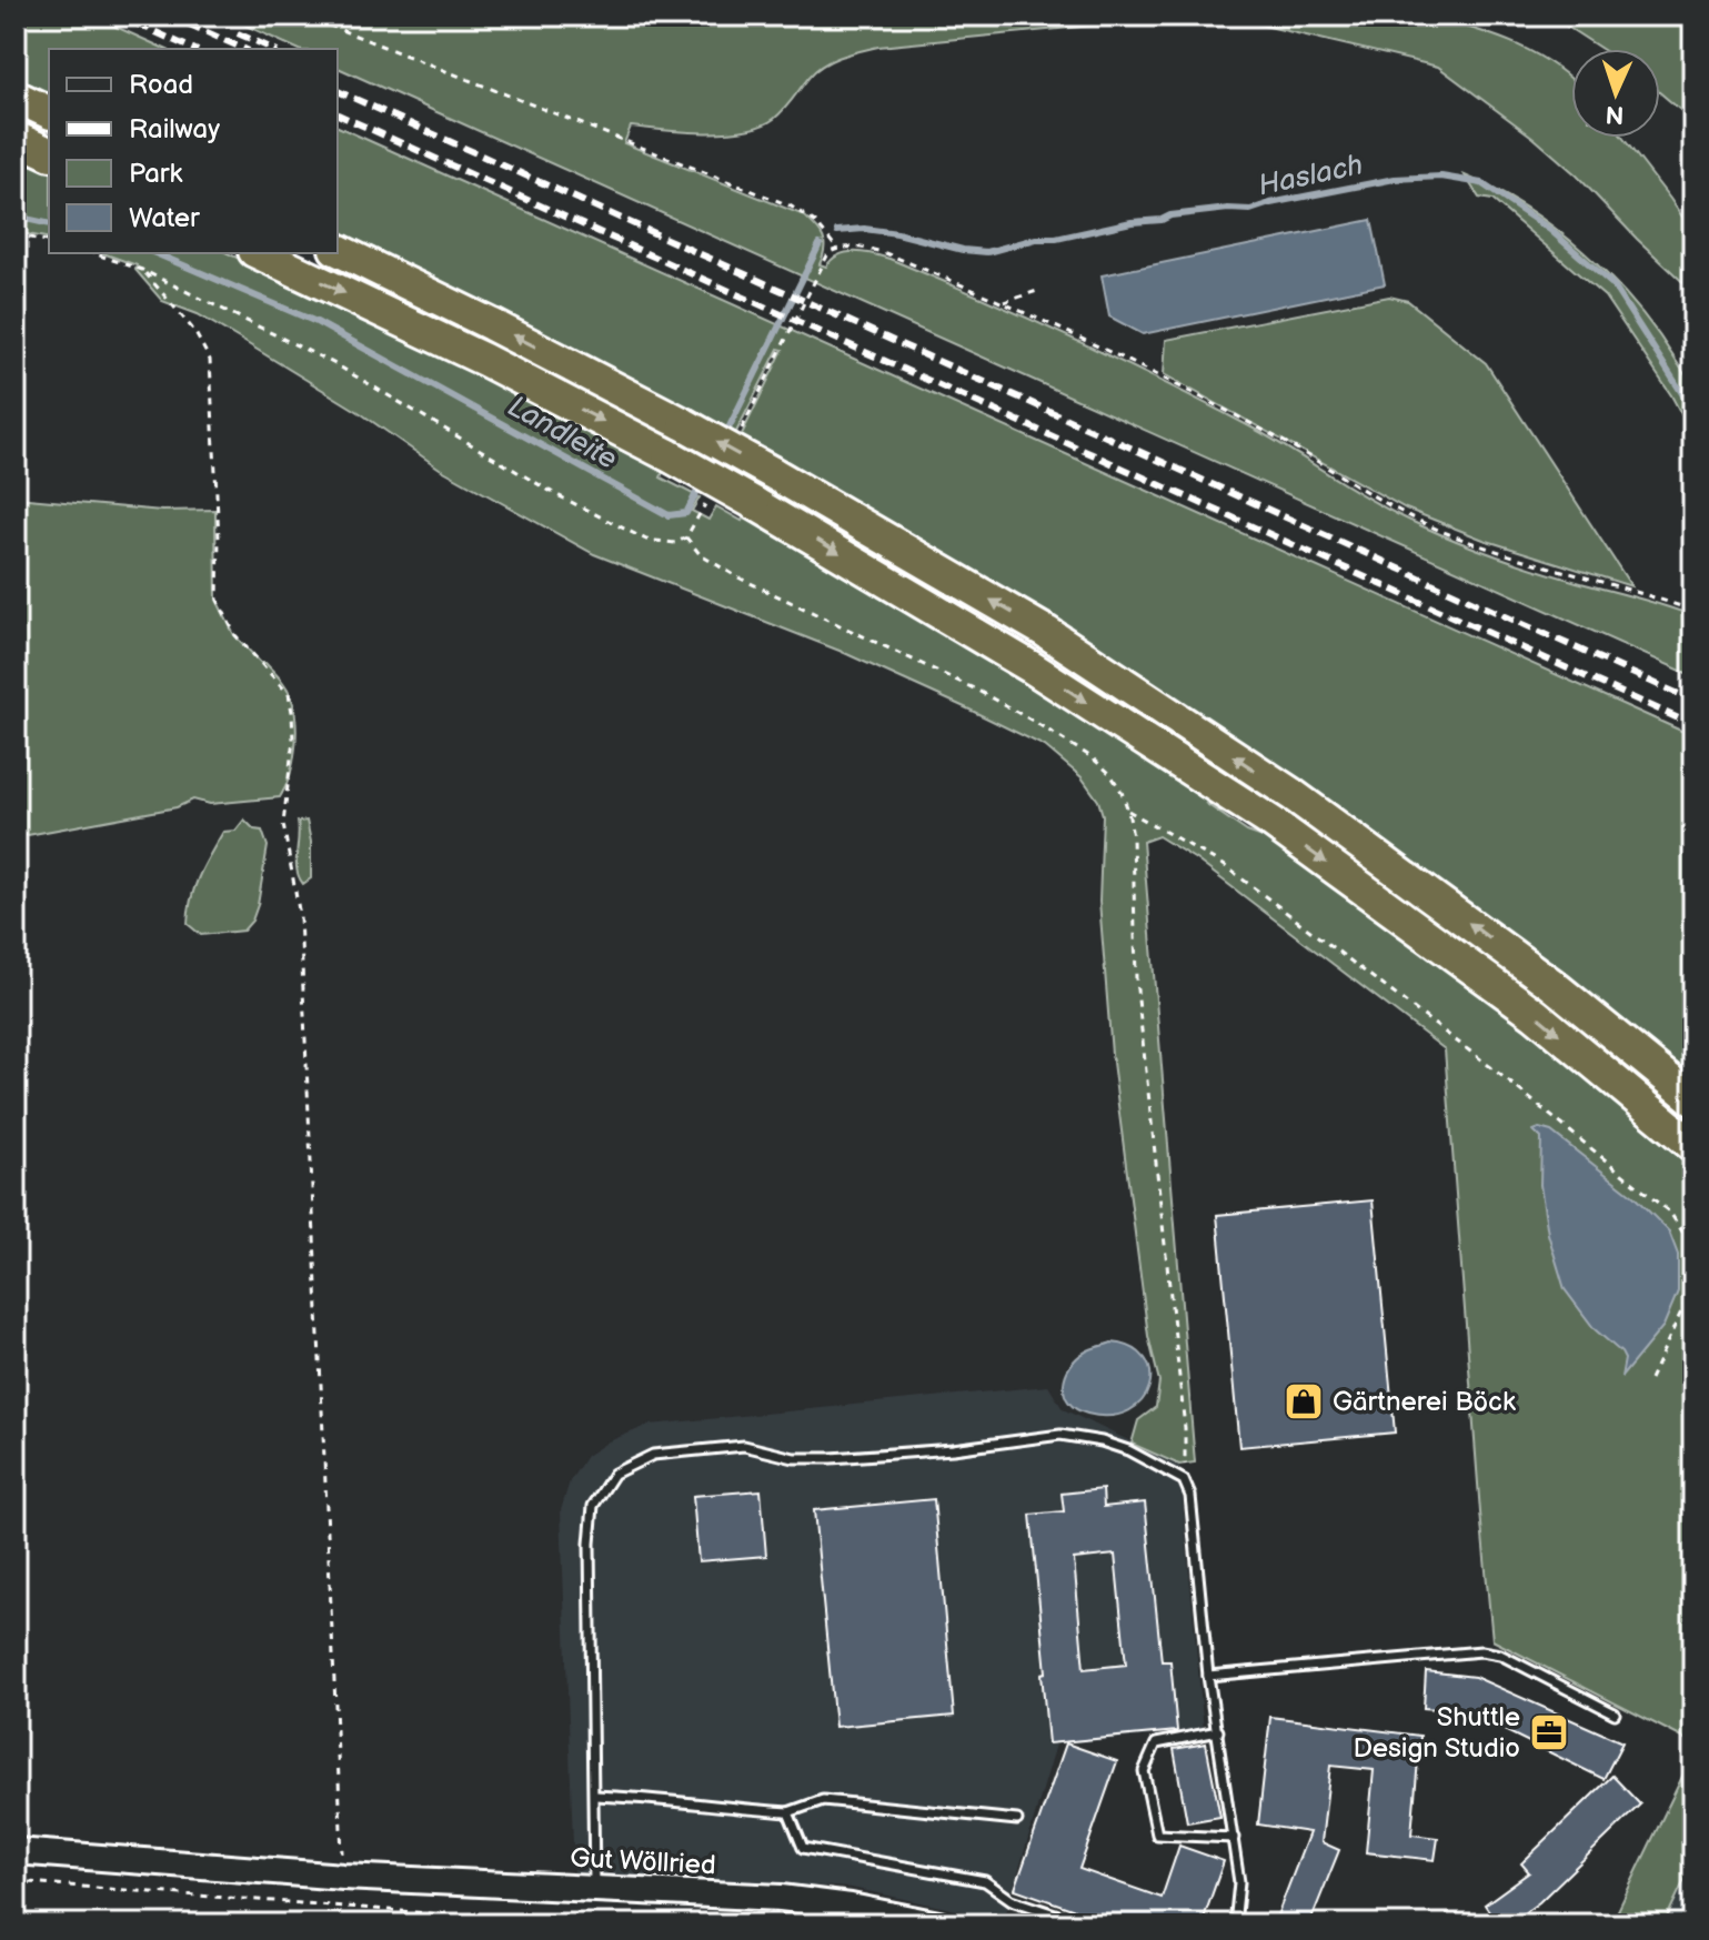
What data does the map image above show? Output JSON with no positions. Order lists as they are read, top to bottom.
{
  "streets": {
    "street": ["Gut Wöllried"]
  },
  "water": ["Haslach", "Landleite"],
  "places": {
    "shop": ["Gärtnerei Böck"],
    "office": ["Shuttle Design Studio"]
  },
  "legend": [
    "Road",
    "Railway",
    "Park",
    "Water"
  ],
  "north": "bottom"
}
